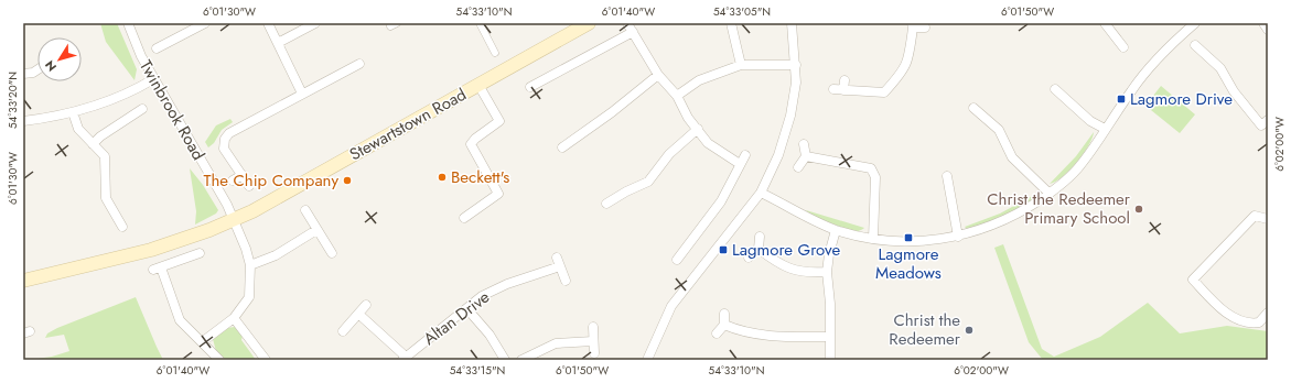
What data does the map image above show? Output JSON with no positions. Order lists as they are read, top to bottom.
{
  "streets": {
    "main road": ["Stewartstown Road"],
    "street": ["Twinbrook Road", "Altan Drive"]
  },
  "crossings": [
    ["Twinbrook Road", "Stewartstown Road"]
  ],
  "places": {
    "transit": ["Lagmore Drive", "Lagmore Meadows", "Lagmore Grove"],
    "other": [
      "Beckett's",
      "The Chip Company",
      "Christ the Redeemer Primary School",
      "Christ the Redeemer"
    ]
  },
  "north": "bottom left",
  "coordinates": [
    "6°01'30\"W",
    "54°33'10\"N",
    "6°01'40\"W",
    "54°33'05\"N",
    "6°01'50\"W",
    "54°33'20\"N",
    "6°02'00\"W",
    "54°33'15\"N"
  ]
}
